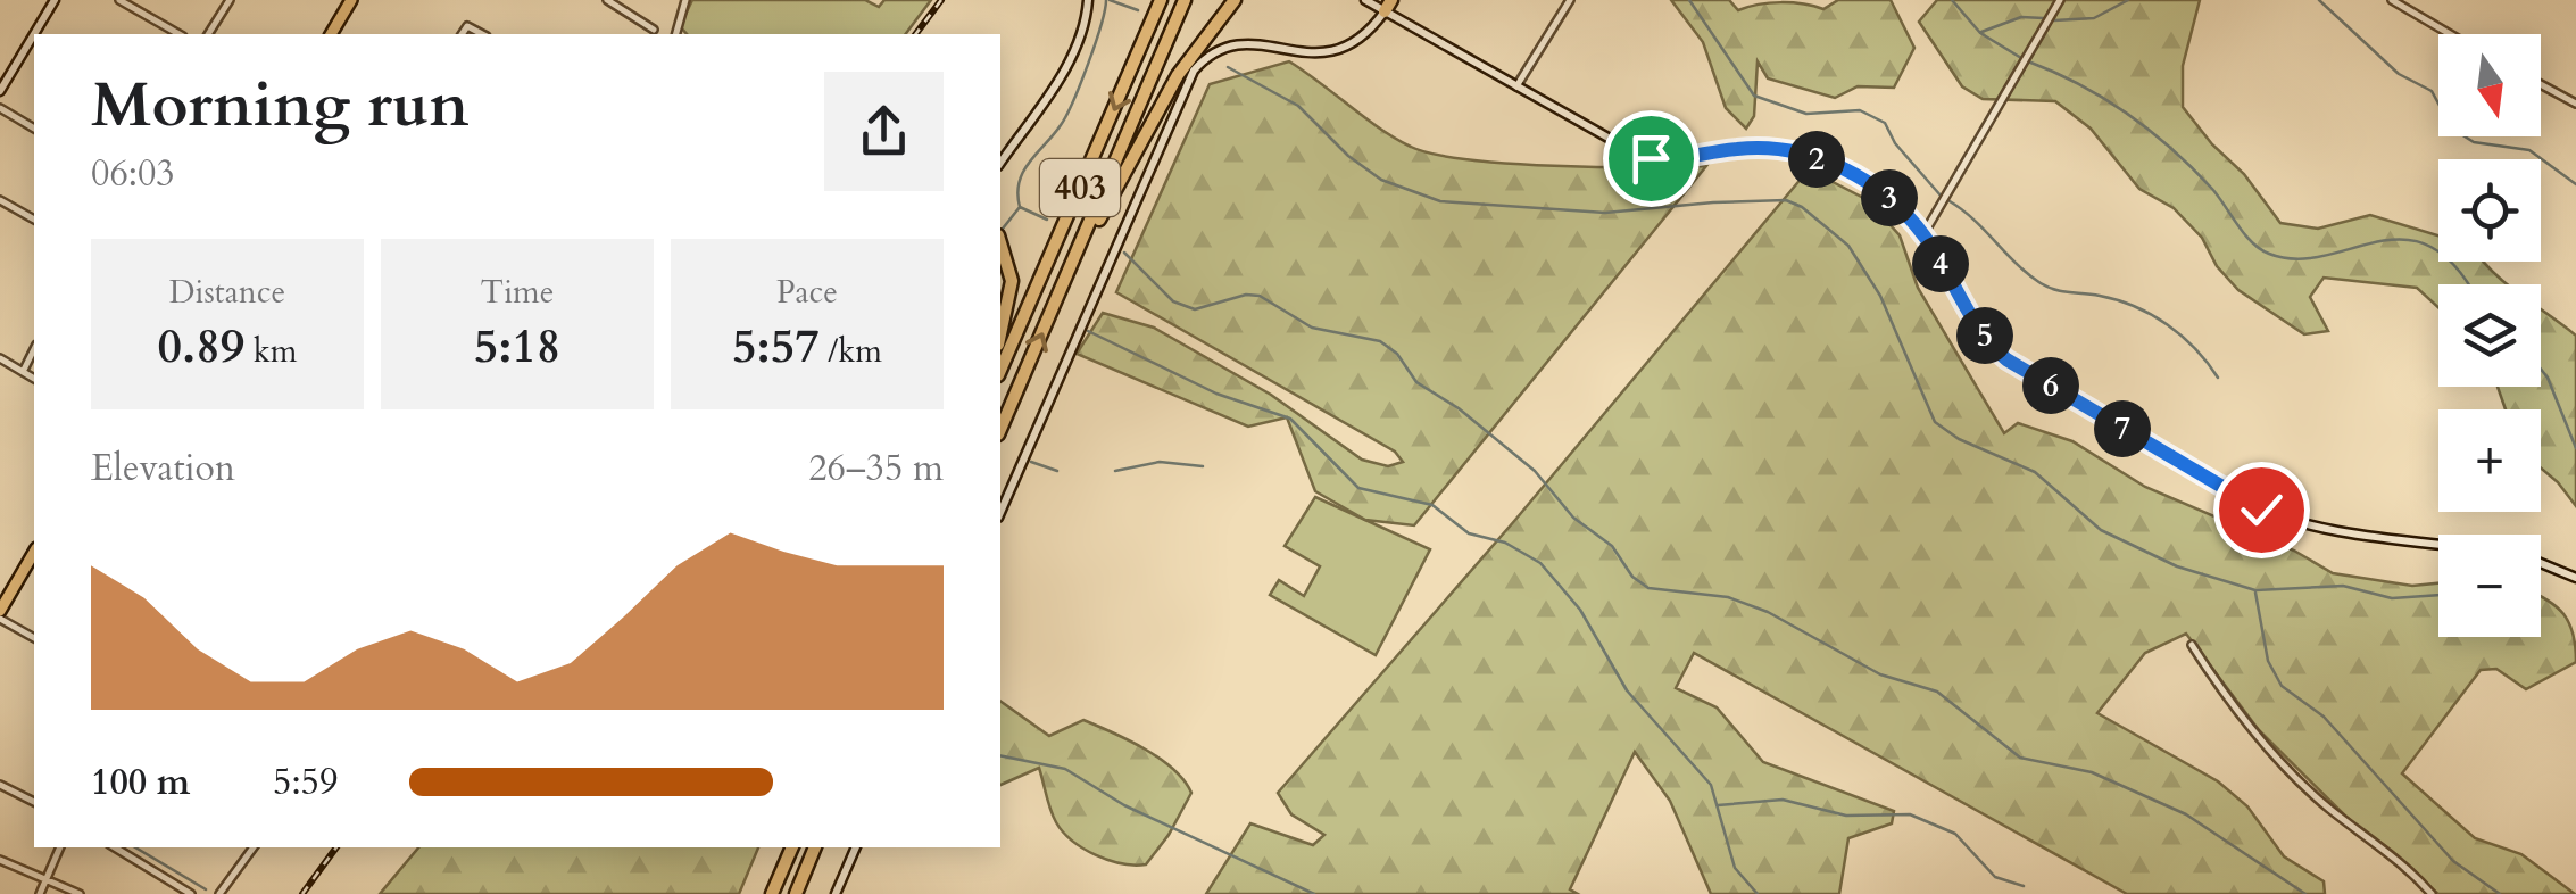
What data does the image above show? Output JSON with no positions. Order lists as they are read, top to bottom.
{
  "streets": {
    "highway": ["403"]
  },
  "north": "bottom",
  "page": {
    "map_buttons": ["+", "−"],
    "heading": ["Morning run", "06:03"],
    "pins": [
      "2",
      "3",
      "4",
      "5",
      "6",
      "7"
    ],
    "stats": [
      ["Distance", "0.89 km"],
      ["Time", "5:18"],
      ["Pace", "5:57 /km"]
    ],
    "chart": ["Elevation", "26–35 m"],
    "list": [
      {
        "name": "100 m",
        "note": "5:59"
      }
    ]
  }
}
